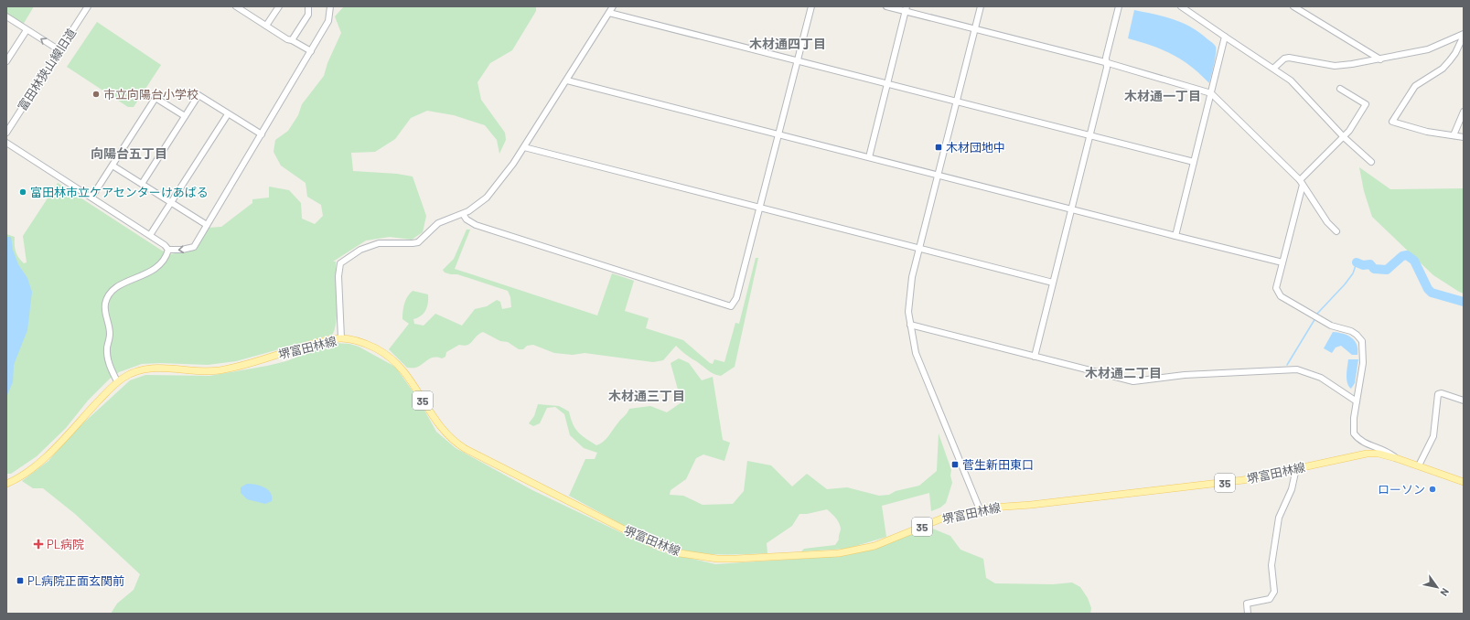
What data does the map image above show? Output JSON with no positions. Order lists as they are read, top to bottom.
{
  "streets": {
    "main road": ["堺富田林線", "35"],
    "street": ["富田林狭山線旧道"]
  },
  "districts": [
    "木材通四丁目",
    "木材通一丁目",
    "向陽台五丁目",
    "木材通二丁目",
    "木材通三丁目"
  ],
  "places": {
    "other": ["市立向陽台小学校", "富田林市立ケアセンターけあぱる", "ローソン"],
    "transit": ["木材団地中", "菅生新田東口", "PL病院正面玄関前"],
    "health": ["PL病院"]
  },
  "north": "bottom right"
}
